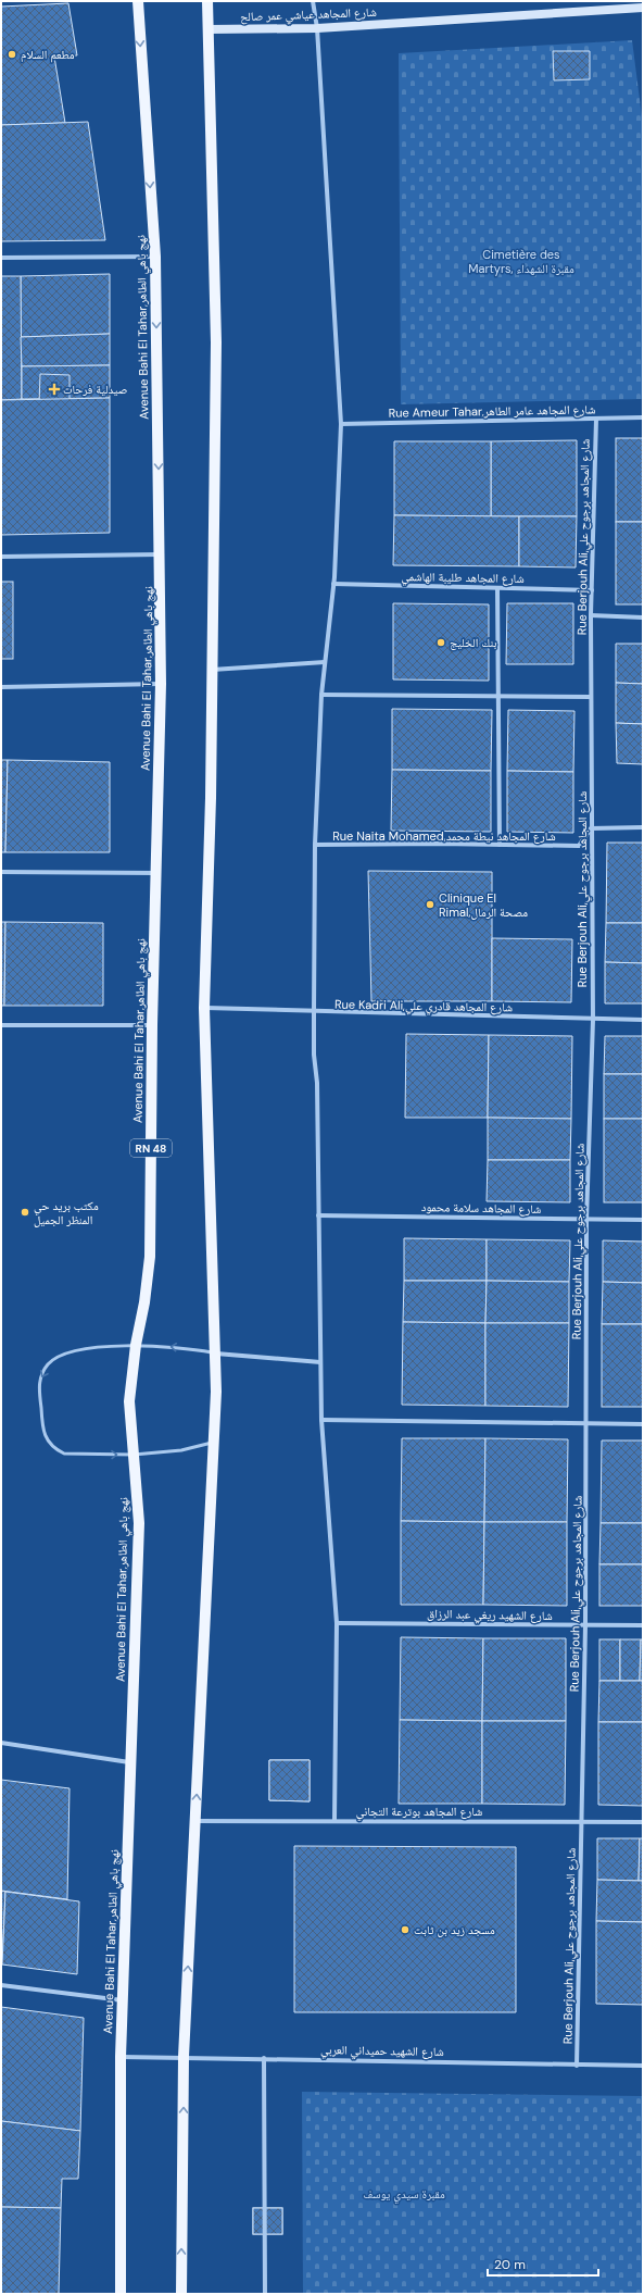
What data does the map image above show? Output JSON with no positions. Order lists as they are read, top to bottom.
{
  "streets": {
    "main road": ["Avenue Bahi El Tahar,نهج باهي الطاهر", "RN 48"],
    "street": [
      "شارع المجاهد عياشي عمر صالح",
      "Rue Ameur Tahar,شارع المجاهد عامر الطاهر",
      "Rue Berjouh Ali,شارع المجاهد برجوح علي",
      "شارع المجاهد طليبة الهاشمي",
      "Rue Naita Mohamed,شارع المجاهد نيطة محمد",
      "Rue Kadri Ali,شارع المجاهد قادري علي",
      "شارع المجاهد سلامة محمود",
      "شارع الشهيد ريغي عبد الرزاق",
      "شارع المجاهد بوترعة التجاني",
      "شارع الشهيد حميداني العربي"
    ]
  },
  "crossings": [
    ["Avenue Bahi El Tahar,نهج باهي الطاهر", "شارع الشهيد حميداني العربي"],
    ["Rue Ameur Tahar,شارع المجاهد عامر الطاهر", "Rue Berjouh Ali,شارع المجاهد برجوح علي"],
    ["Rue Berjouh Ali,شارع المجاهد برجوح علي", "شارع المجاهد طليبة الهاشمي"],
    ["Rue Berjouh Ali,شارع المجاهد برجوح علي", "Rue Naita Mohamed,شارع المجاهد نيطة محمد"],
    ["Rue Berjouh Ali,شارع المجاهد برجوح علي", "Rue Kadri Ali,شارع المجاهد قادري علي"],
    ["Rue Berjouh Ali,شارع المجاهد برجوح علي", "شارع المجاهد سلامة محمود"],
    ["Rue Berjouh Ali,شارع المجاهد برجوح علي", "شارع الشهيد ريغي عبد الرزاق"],
    ["Rue Berjouh Ali,شارع المجاهد برجوح علي", "شارع المجاهد بوترعة التجاني"],
    ["Rue Berjouh Ali,شارع المجاهد برجوح علي", "شارع الشهيد حميداني العربي"]
  ],
  "parks": ["Cimetière des Martyrs, مقبرة الشهداء", "مقبرة سيدي يوسف"],
  "places": {
    "other": [
      "مطعم السلام",
      "بنك الخليج",
      "Clinique El Rimal,مصحة الرمال",
      "مكتب بريد حي المنظر الجميل",
      "مسجد زيد بن ثابت"
    ],
    "health": ["صيدلية فرحات"]
  },
  "scale_bar": "20 m"
}
